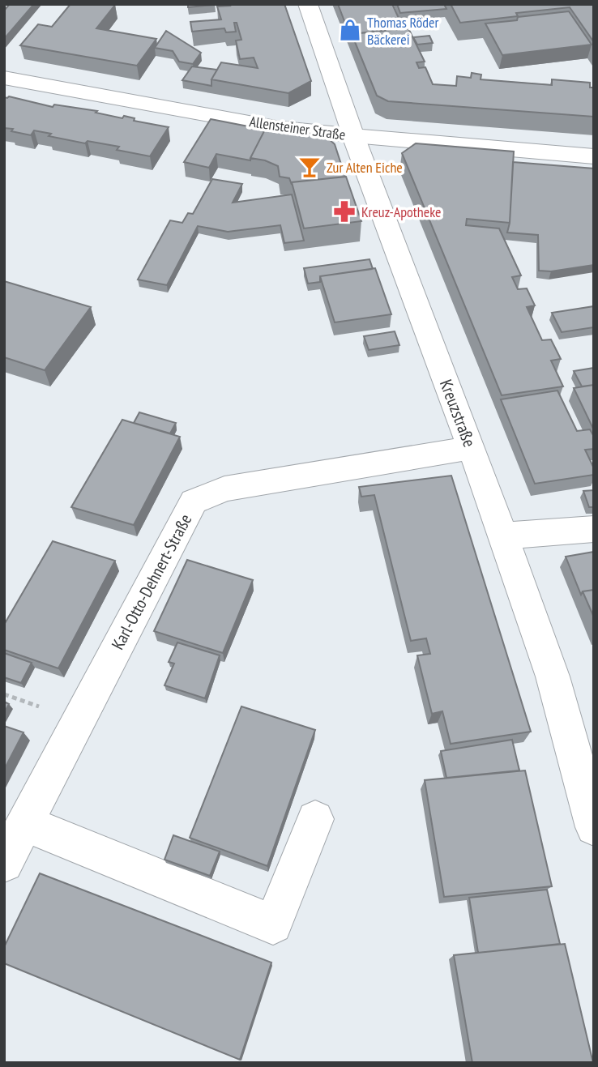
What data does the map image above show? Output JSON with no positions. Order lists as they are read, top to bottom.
{
  "streets": {
    "street": ["Allensteiner Straße", "Kreuzstraße", "Karl-Otto-Dehnert-Straße"]
  },
  "crossings": [
    ["Allensteiner Straße", "Kreuzstraße"],
    ["Kreuzstraße", "Karl-Otto-Dehnert-Straße"]
  ],
  "places": {
    "shop": ["Thomas Röder Bäckerei"],
    "bar": ["Zur Alten Eiche"],
    "pharmacy": ["Kreuz-Apotheke"]
  }
}
